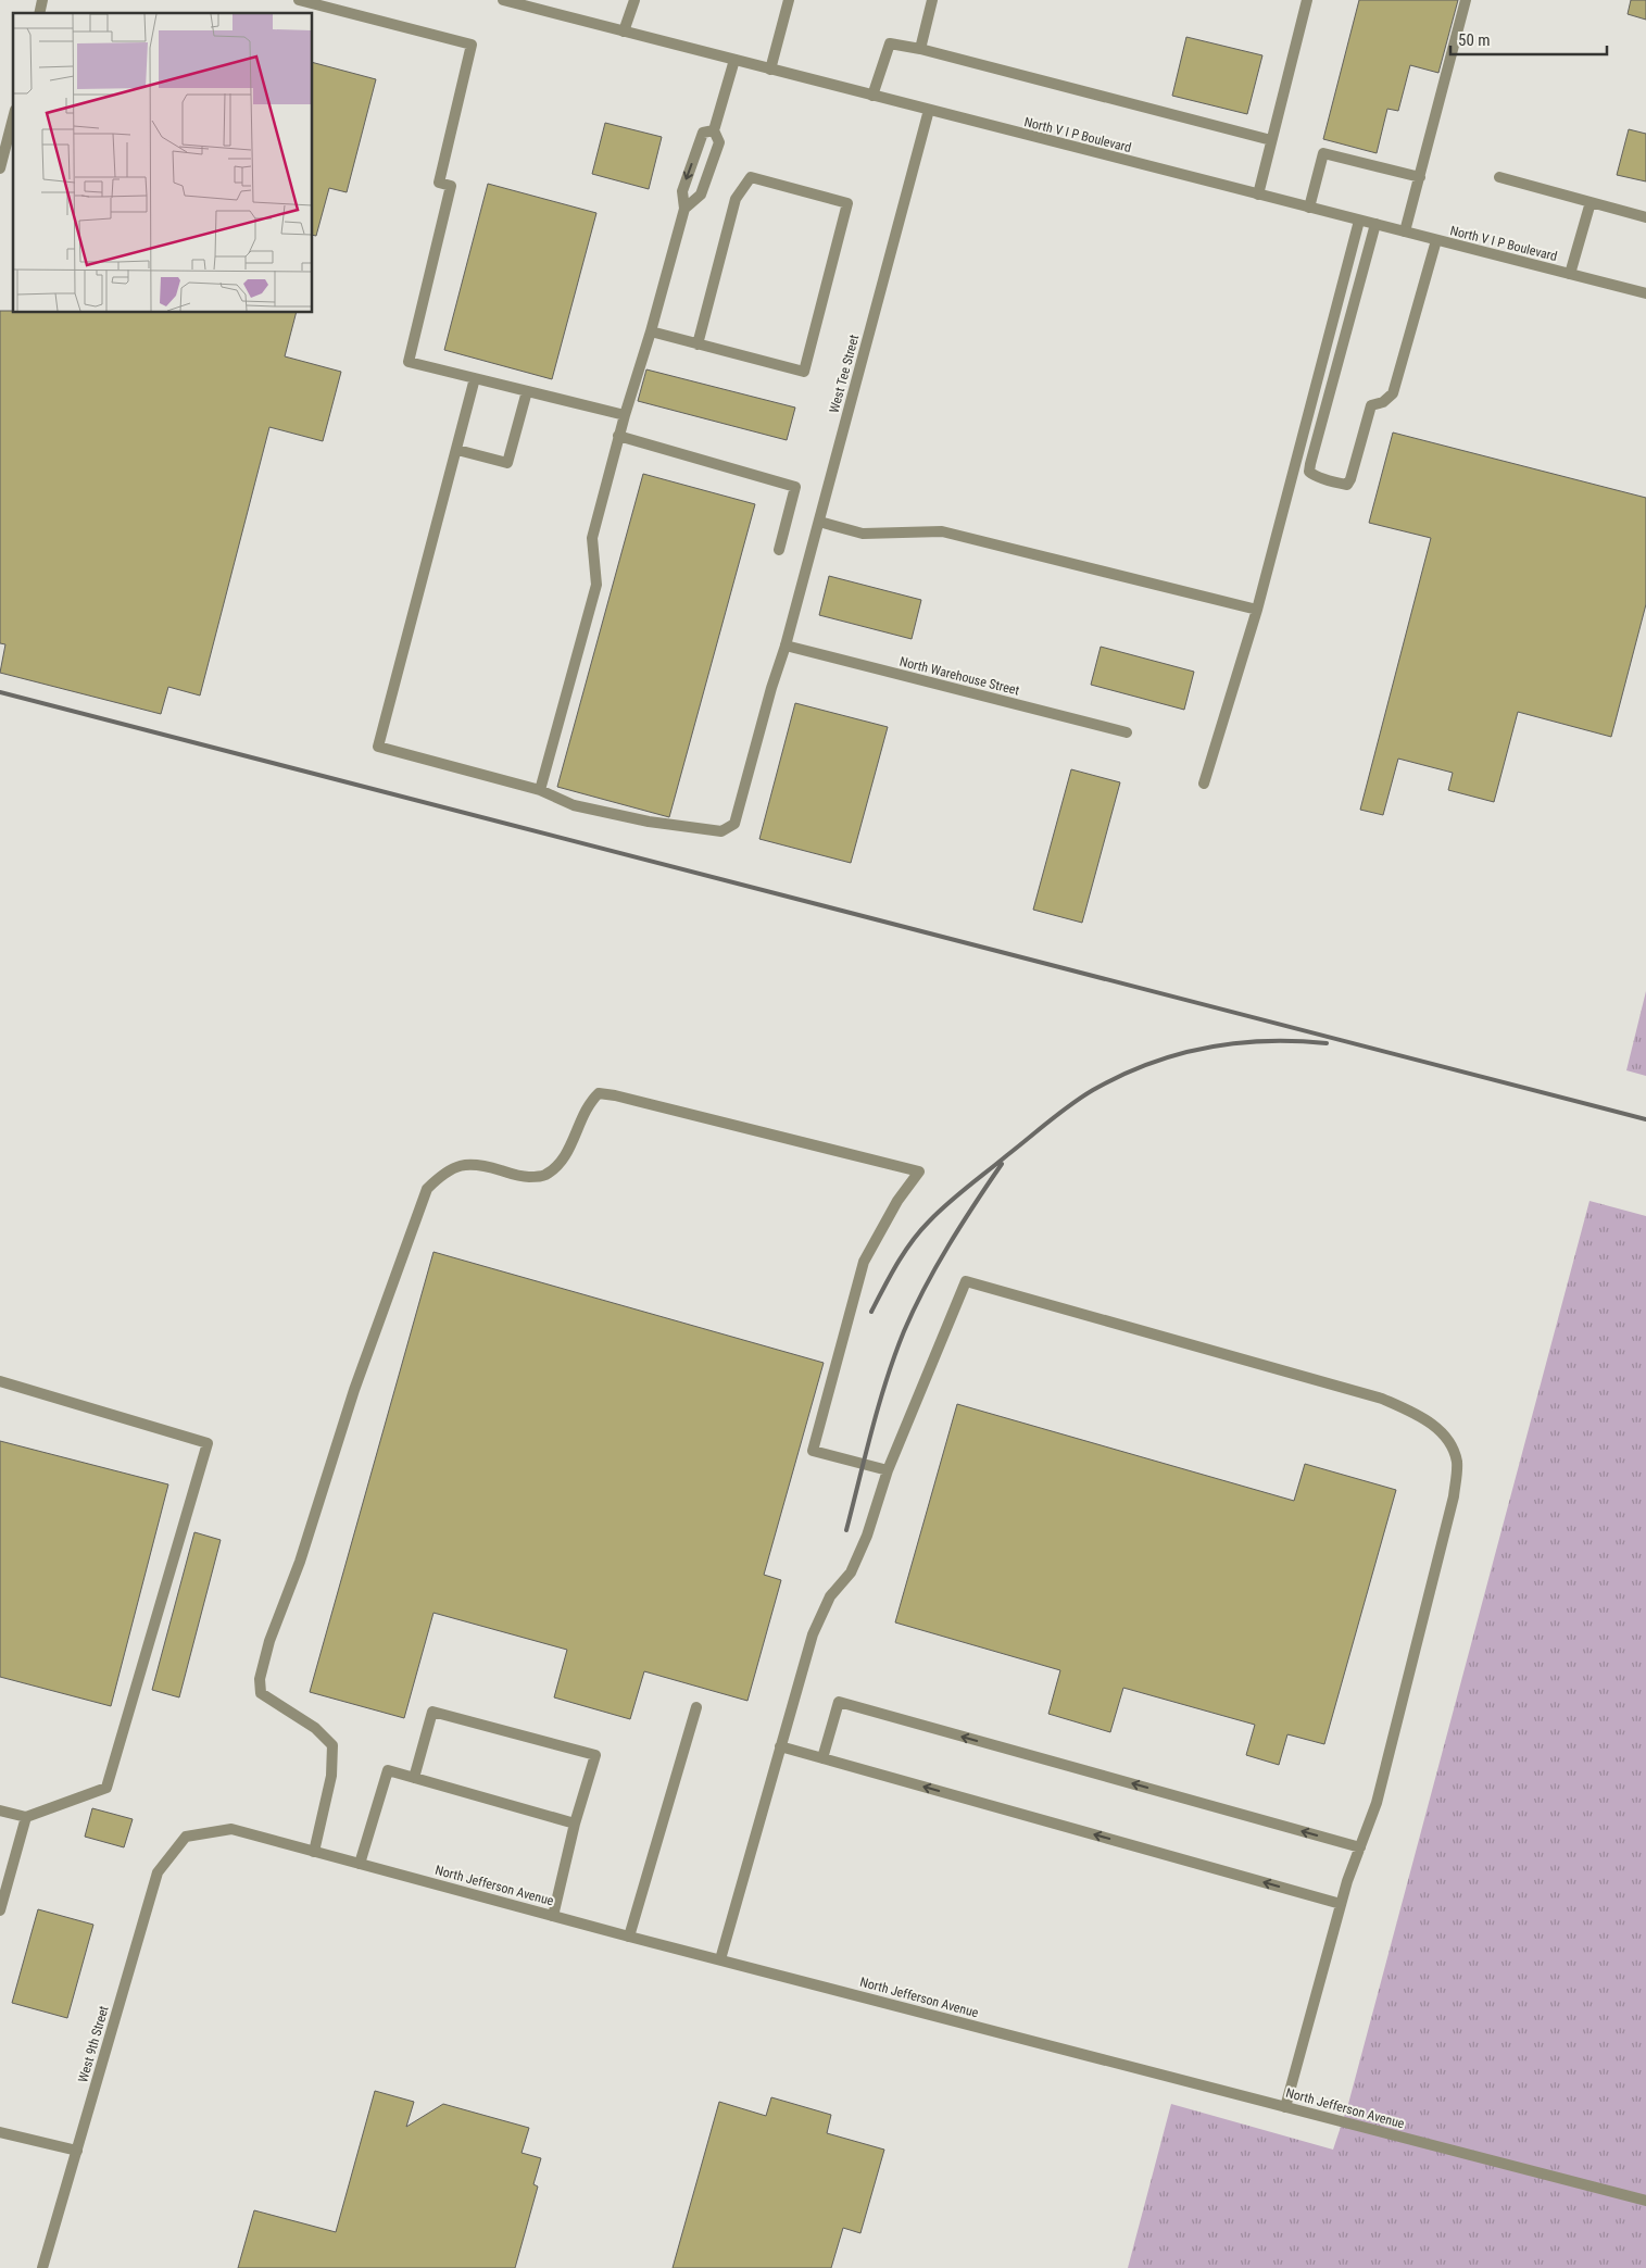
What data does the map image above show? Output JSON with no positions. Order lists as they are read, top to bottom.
{
  "streets": {
    "street": [
      "North V I P Boulevard",
      "West Tee Street",
      "North Warehouse Street",
      "North Jefferson Avenue",
      "West 9th Street"
    ]
  },
  "crossings": [
    ["North V I P Boulevard", "West Tee Street"],
    ["West Tee Street", "North Warehouse Street"],
    ["North Jefferson Avenue", "West 9th Street"]
  ],
  "scale_bar": "50 m"
}
